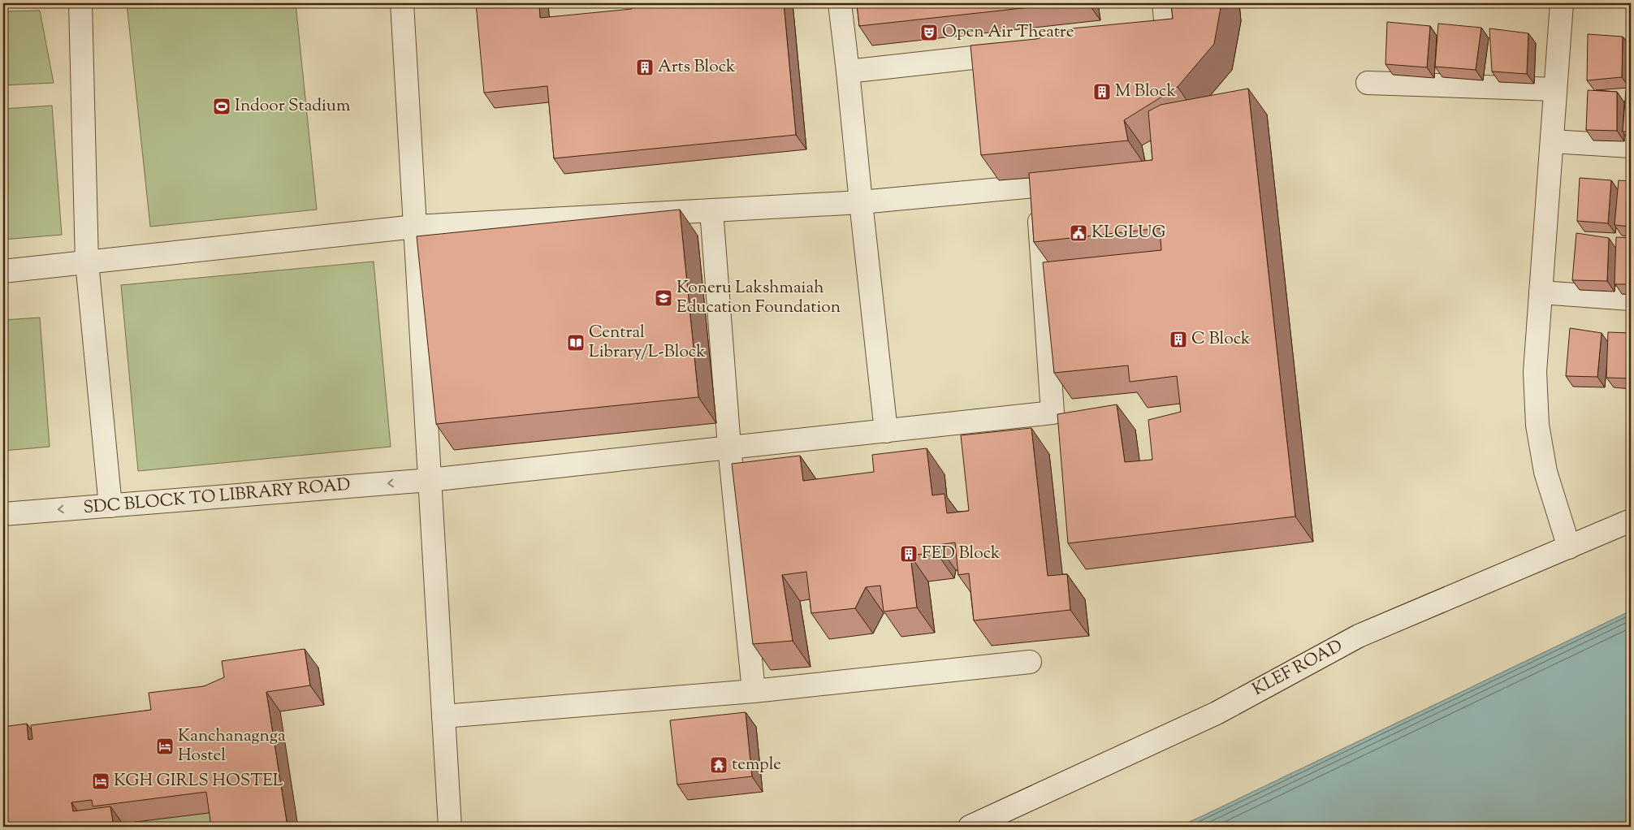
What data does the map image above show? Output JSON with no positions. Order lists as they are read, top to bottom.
{
  "streets": {
    "street": ["SDC BLOCK TO LIBRARY ROAD", "KLEF ROAD"]
  },
  "places": {
    "theatre": ["Open Air Theatre"],
    "building": [
      "Arts Block",
      "M Block",
      "C Block",
      "FED Block"
    ],
    "sports": ["Indoor Stadium"],
    "public building": ["KLGLUG"],
    "school or university": ["Koneru Lakshmaiah Education Foundation"],
    "library": ["Central Library/L-Block"],
    "hotel": ["Kanchanagnga Hostel", "KGH GIRLS HOSTEL"],
    "temple": ["temple"]
  }
}
